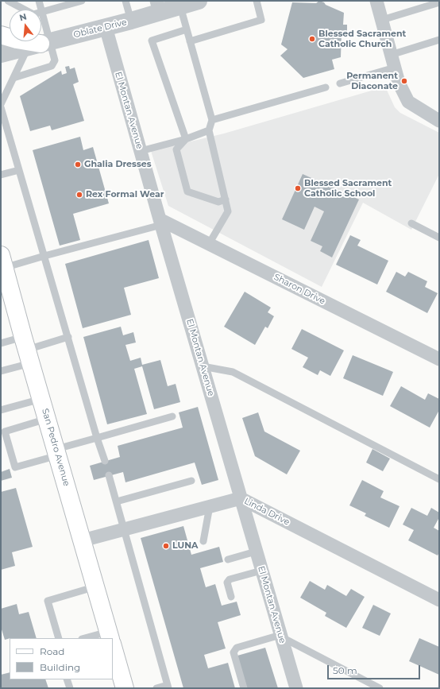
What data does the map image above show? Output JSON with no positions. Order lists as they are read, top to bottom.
{
  "streets": {
    "main road": ["San Pedro Avenue"],
    "street": [
      "Oblate Drive",
      "El Montan Avenue",
      "Sharon Drive",
      "Linda Drive"
    ]
  },
  "crossings": [
    ["Oblate Drive", "El Montan Avenue"],
    ["El Montan Avenue", "Sharon Drive"],
    ["El Montan Avenue", "Linda Drive"],
    ["San Pedro Avenue", "Linda Drive"]
  ],
  "places": [
    "Blessed Sacrament Catholic Church",
    "Permanent Diaconate",
    "Ghalia Dresses",
    "Blessed Sacrament Catholic School",
    "Rex Formal Wear",
    "LUNA"
  ],
  "legend": ["Road", "Building"],
  "scale_bar": "50 m",
  "north": "top"
}
